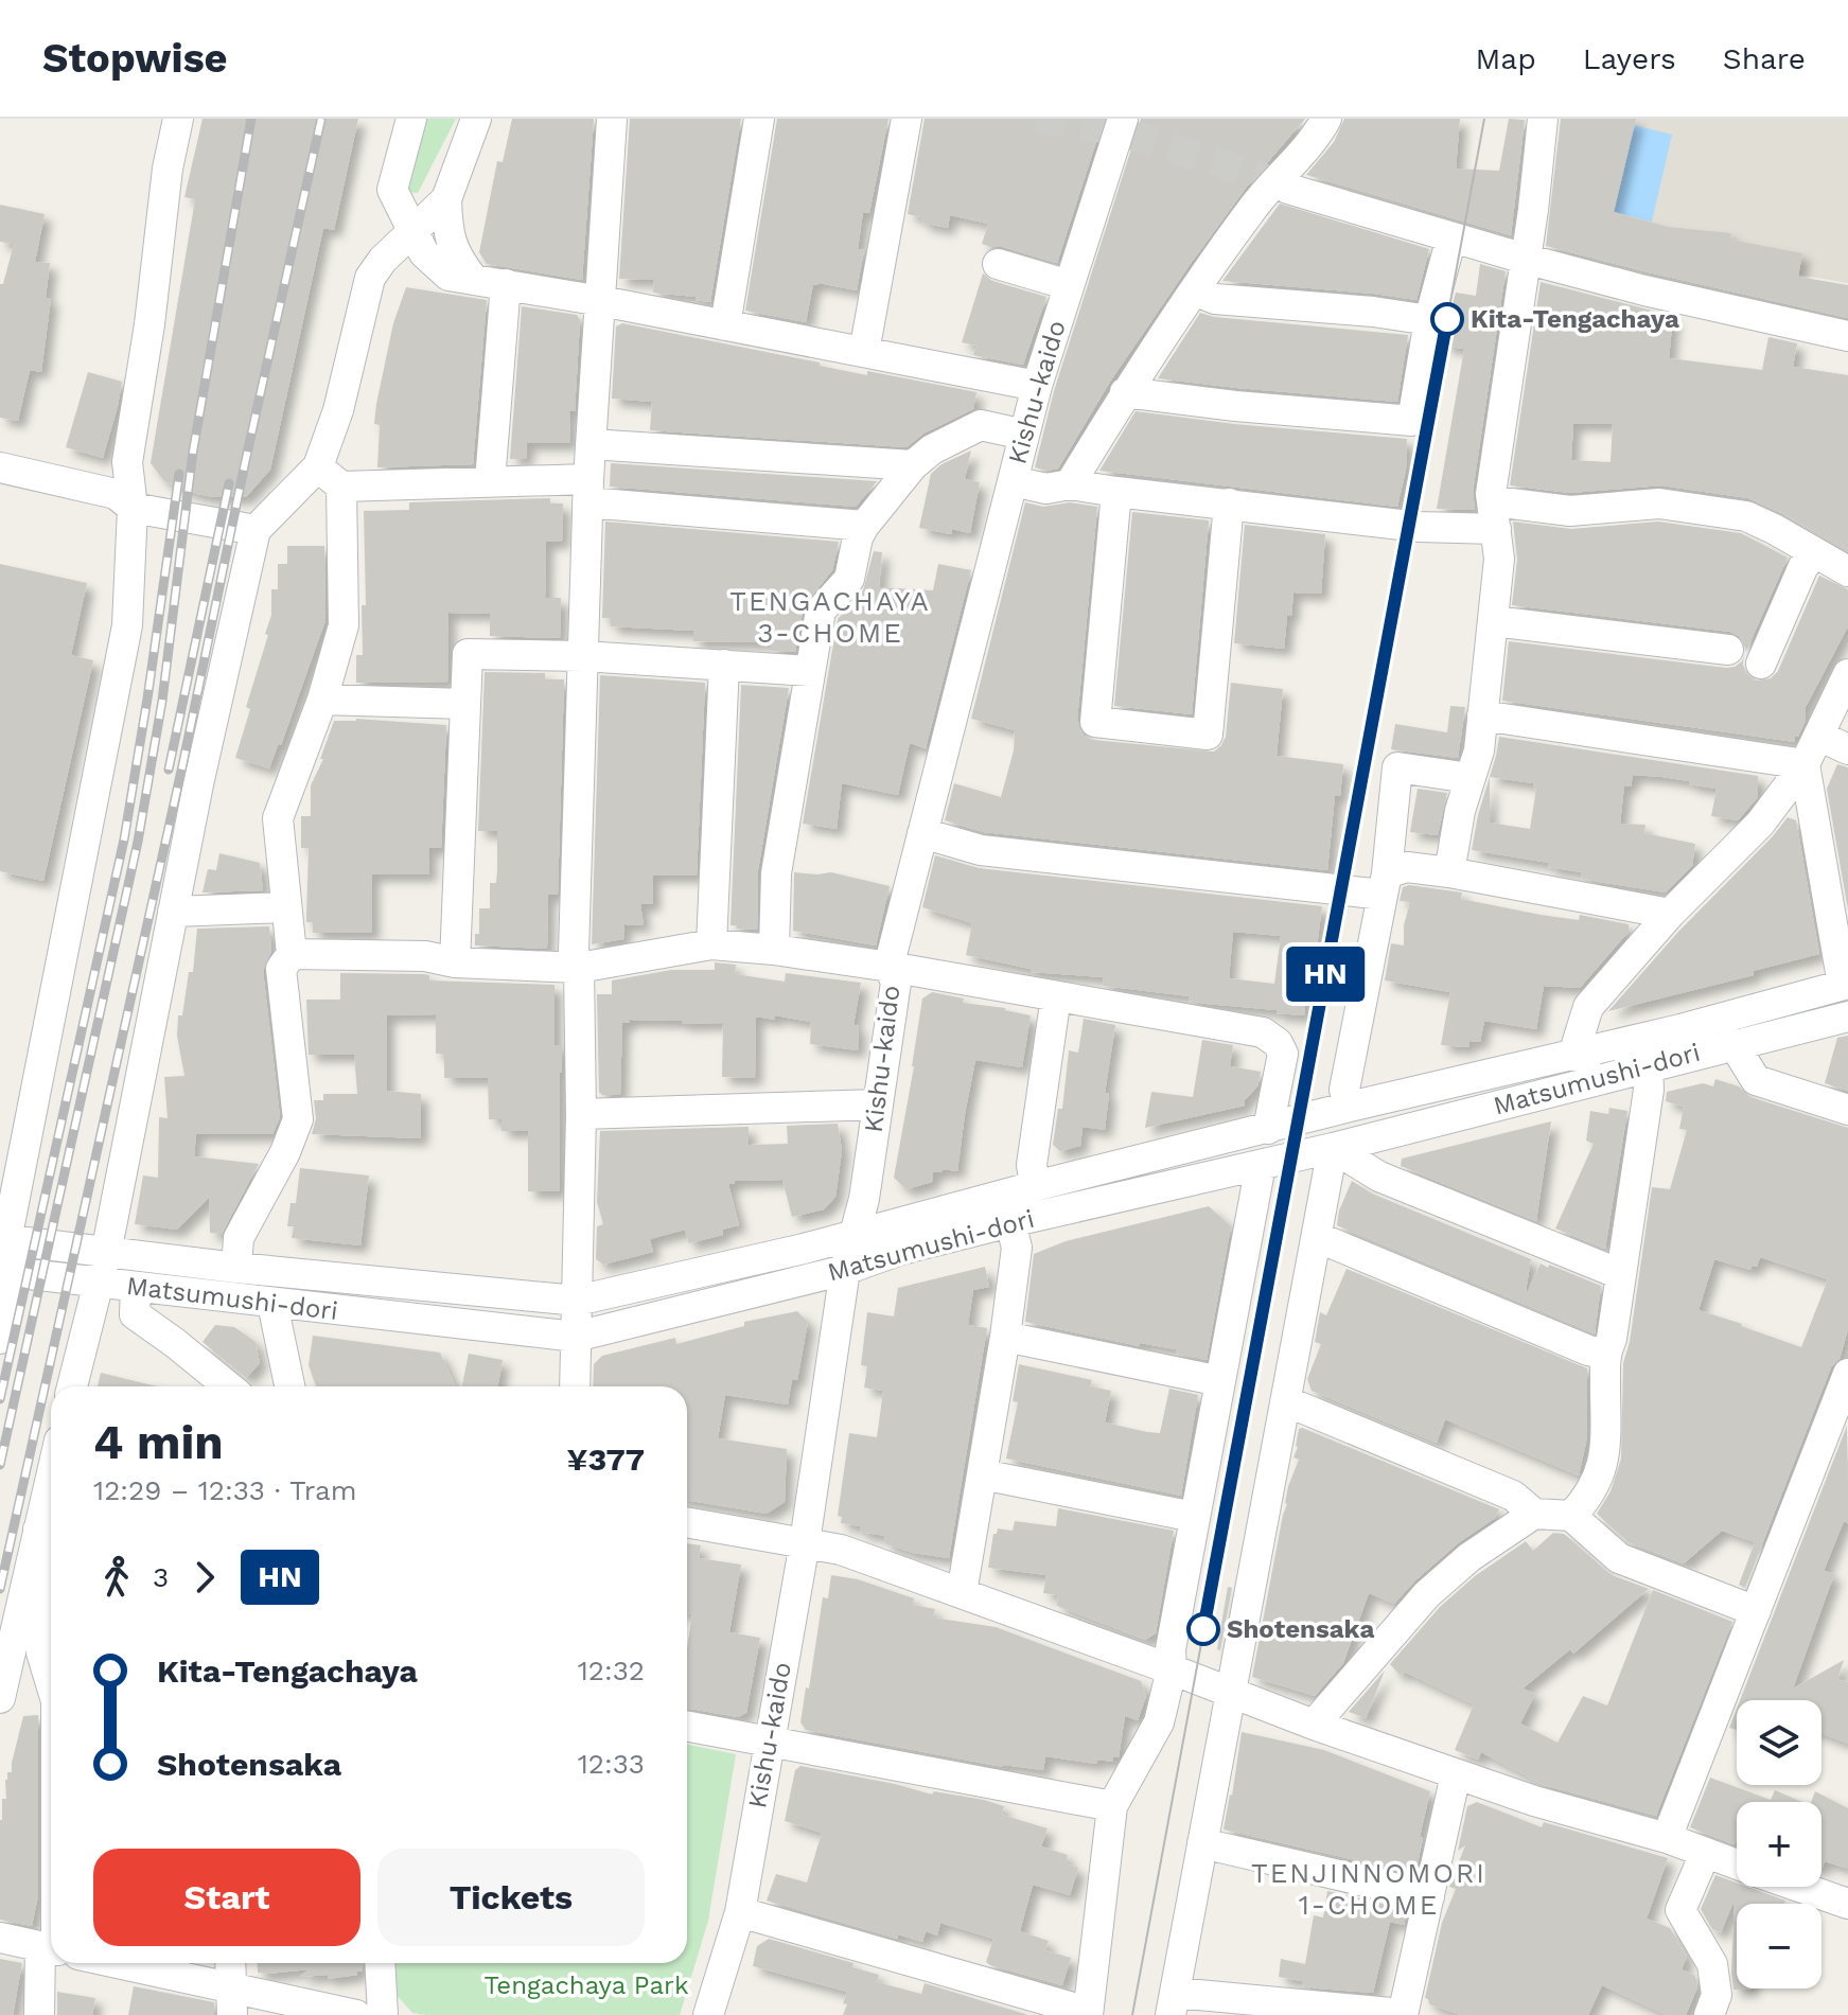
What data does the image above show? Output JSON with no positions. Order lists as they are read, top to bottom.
{
  "streets": {
    "street": ["Kishu-kaido", "Matsumushi-dori"]
  },
  "crossings": [
    ["Kishu-kaido", "Matsumushi-dori"]
  ],
  "districts": ["TENGACHAYA 3-CHOME", "TENJINNOMORI 1-CHOME"],
  "parks": ["Tengachaya Park"],
  "places": ["Kita-Tengachaya", "Shotensaka"],
  "lines": ["tram line HN"],
  "page": {
    "header": "Stopwise",
    "nav": ["Map", "Layers", "Share"],
    "on_map": "HN",
    "heading": ["4 min", "12:29 – 12:33 · Tram", "¥377"],
    "legs": ["3", "HN"],
    "list": [
      {
        "name": "Kita-Tengachaya",
        "value": "12:32"
      },
      {
        "name": "Shotensaka",
        "value": "12:33"
      }
    ],
    "map_buttons": ["+", "−"],
    "buttons": ["Start", "Tickets"]
  }
}
